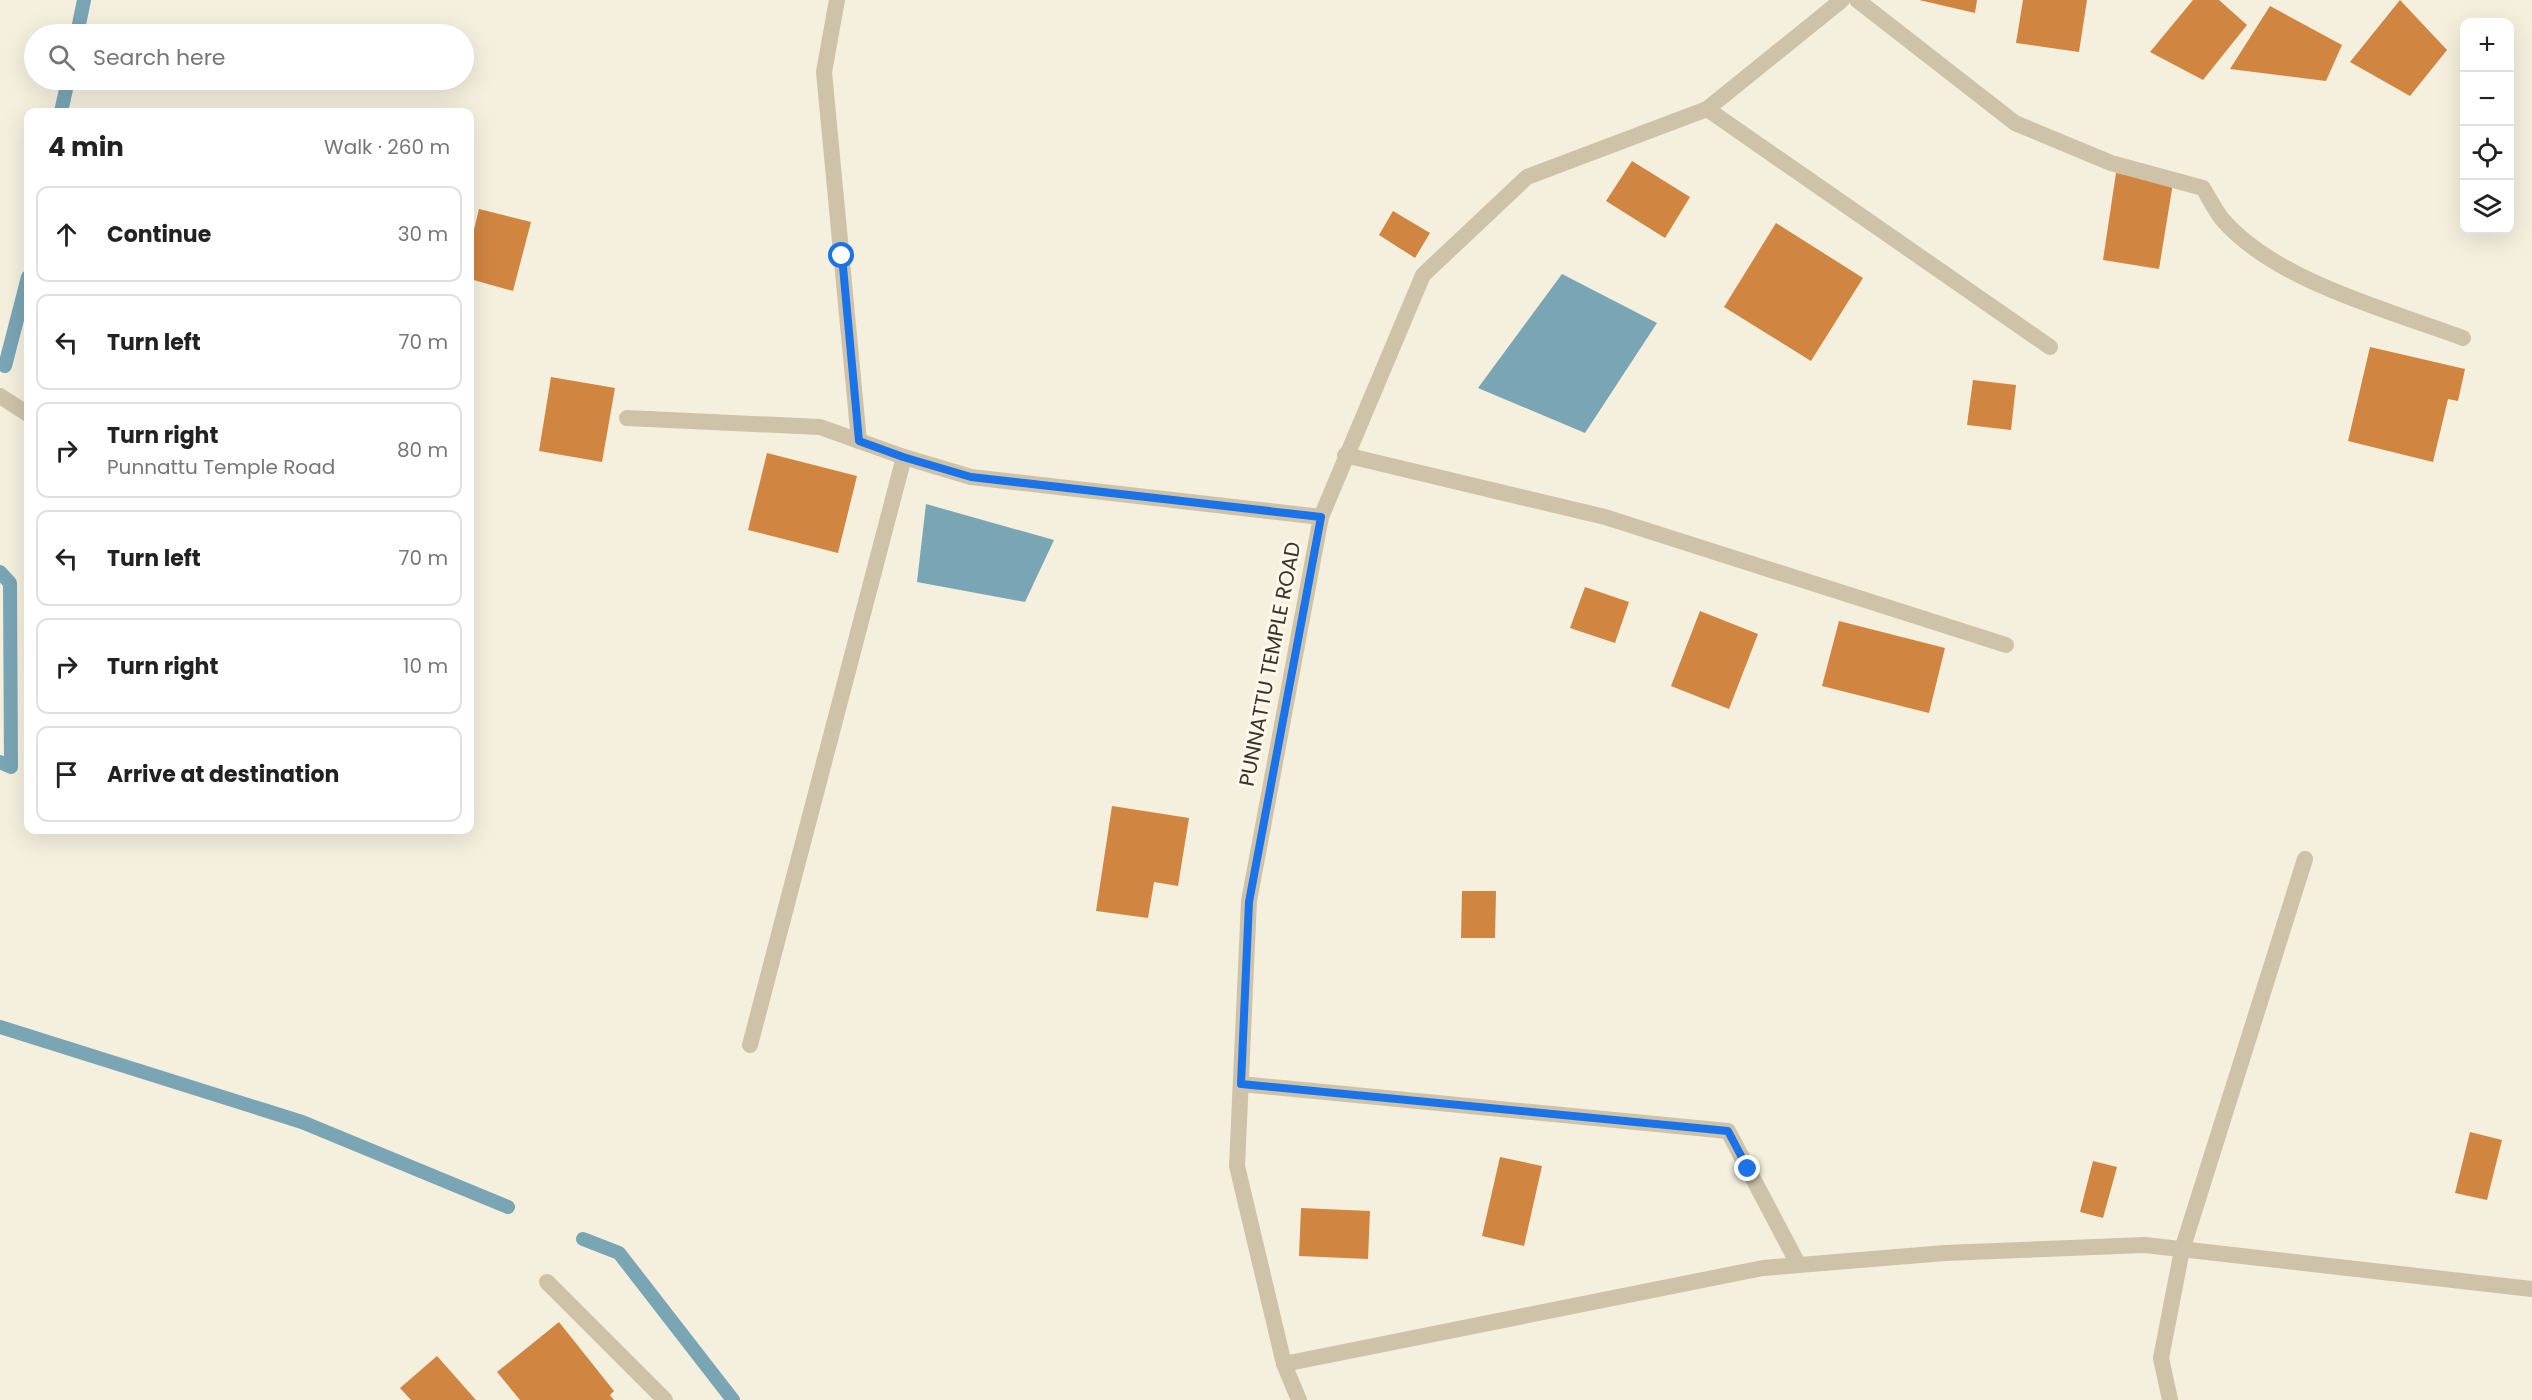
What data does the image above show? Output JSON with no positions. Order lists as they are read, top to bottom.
{
  "streets": {
    "street": ["PUNNATTU TEMPLE ROAD"]
  },
  "page": {
    "map_buttons": ["+", "−"],
    "search": "Search here",
    "heading": ["4 min", "Walk · 260 m"],
    "list": [
      ["Continue", "30 m"],
      ["Turn left", "70 m"],
      ["Turn right", "Punnattu Temple Road", "80 m"],
      ["Turn left", "70 m"],
      ["Turn right", "10 m"],
      "Arrive at destination"
    ]
  }
}
